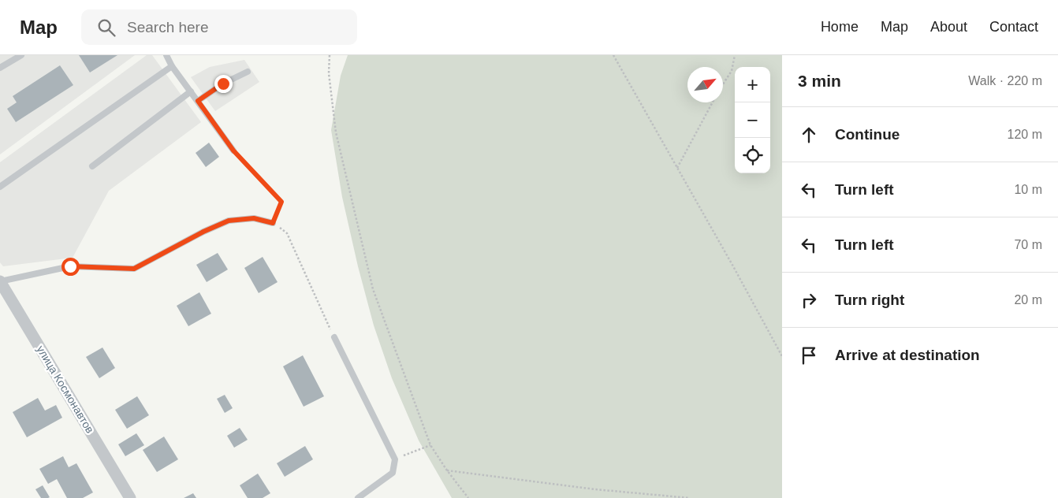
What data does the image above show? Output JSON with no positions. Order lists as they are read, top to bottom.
{
  "streets": {
    "street": ["улица Космонавтов"]
  },
  "north": "top right",
  "page": {
    "header": "Map",
    "search": "Search here",
    "nav": [
      "Home",
      "Map",
      "About",
      "Contact"
    ],
    "heading": ["3 min", "Walk · 220 m"],
    "map_buttons": ["+", "−"],
    "list": [
      ["Continue", "120 m"],
      ["Turn left", "10 m"],
      ["Turn left", "70 m"],
      ["Turn right", "20 m"],
      "Arrive at destination"
    ]
  }
}
